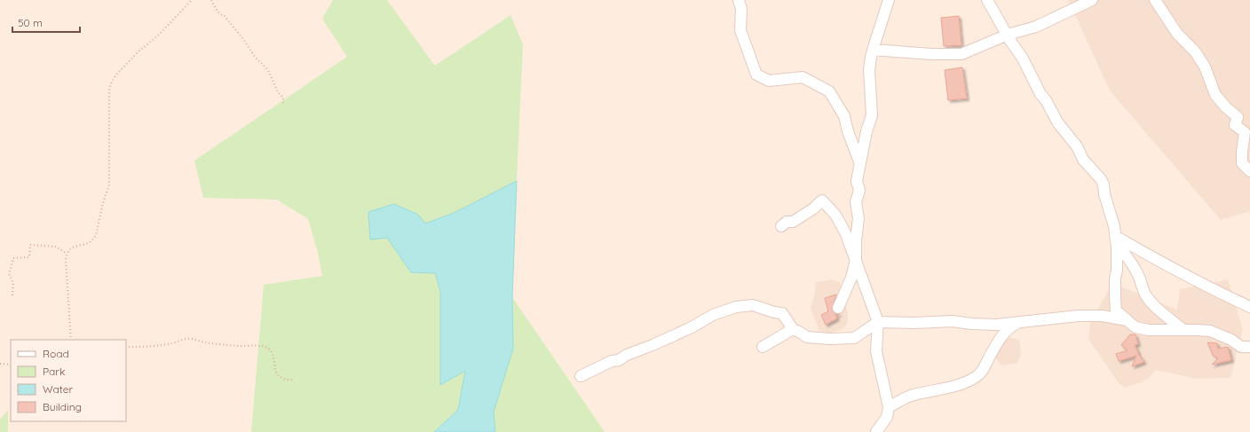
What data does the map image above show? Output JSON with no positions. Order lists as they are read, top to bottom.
{
  "legend": [
    "Road",
    "Park",
    "Water",
    "Building"
  ],
  "scale_bar": "50 m"
}
